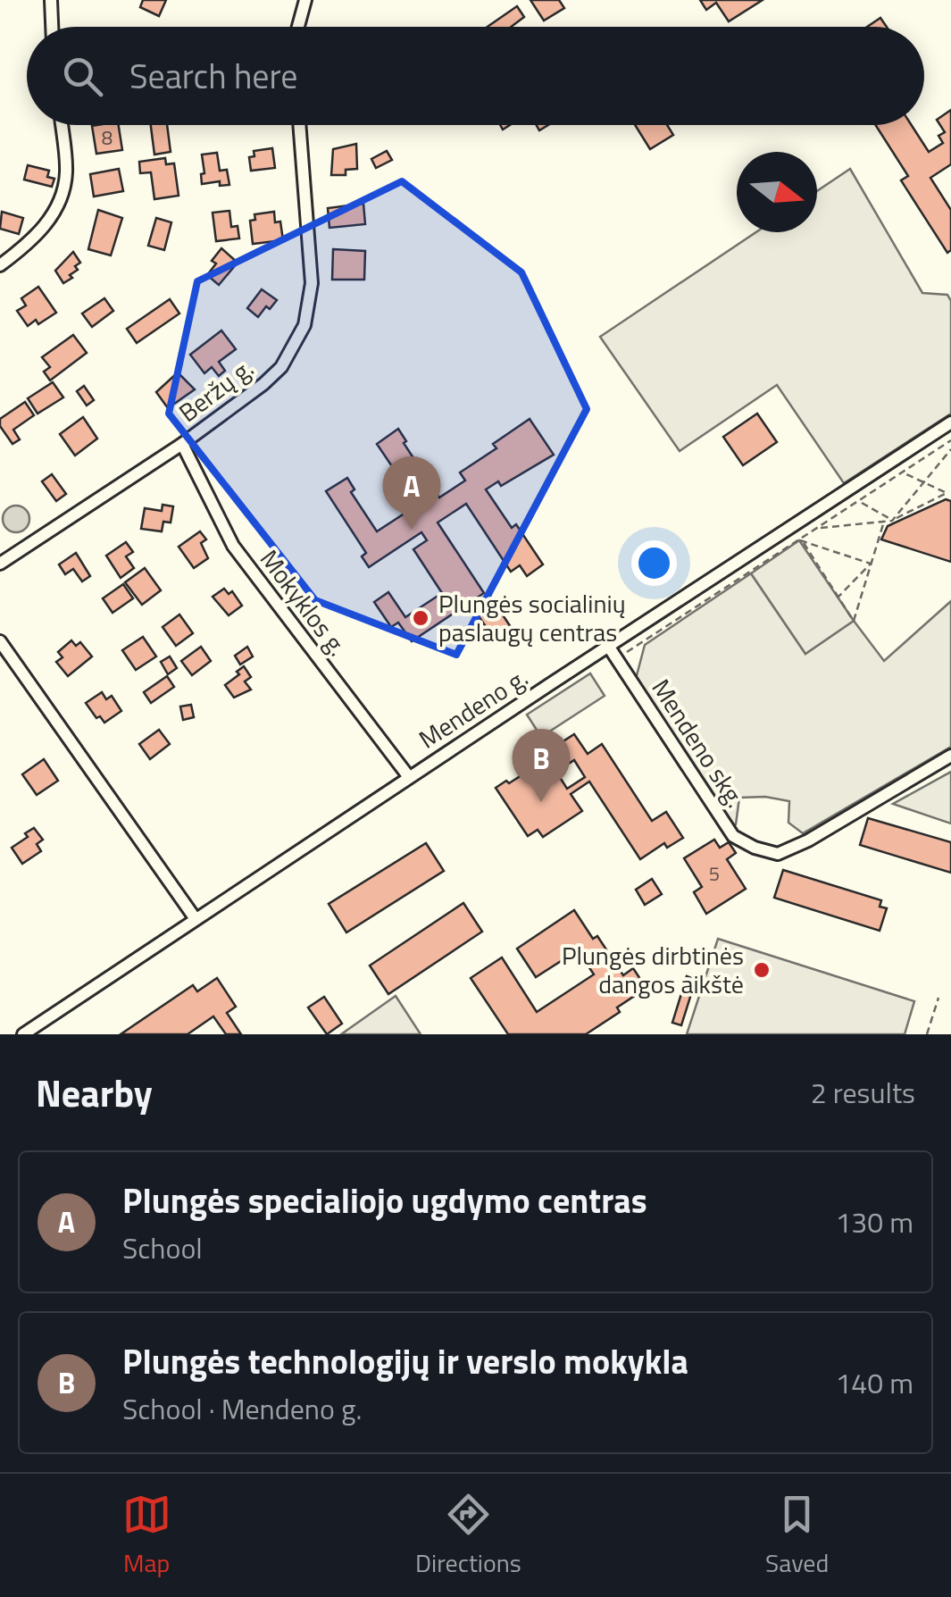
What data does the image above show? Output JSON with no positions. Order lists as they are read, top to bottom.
{
  "streets": {
    "street": [
      "Beržų g.",
      "Mokyklos g.",
      "Mendeno g.",
      "Mendeno skg."
    ]
  },
  "crossings": [
    ["Beržų g.", "Mokyklos g."],
    ["Mokyklos g.", "Mendeno g."],
    ["Mendeno g.", "Mendeno skg."]
  ],
  "places": ["Plungės socialinių paslaugų centras", "Plungės dirbtinės dangos aikštė"],
  "house_numbers": ["8", "5"],
  "north": "right",
  "page": {
    "search": "Search here",
    "pins": ["A", "B"],
    "heading": ["Nearby", "2 results"],
    "list": [
      {
        "mark": "A",
        "name": "Plungės specialiojo ugdymo centras",
        "note": "School",
        "value": "130 m"
      },
      {
        "mark": "B",
        "name": "Plungės technologijų ir verslo mokykla",
        "note": "School · Mendeno g.",
        "value": "140 m"
      }
    ],
    "nav": ["Map", "Directions", "Saved"]
  }
}
